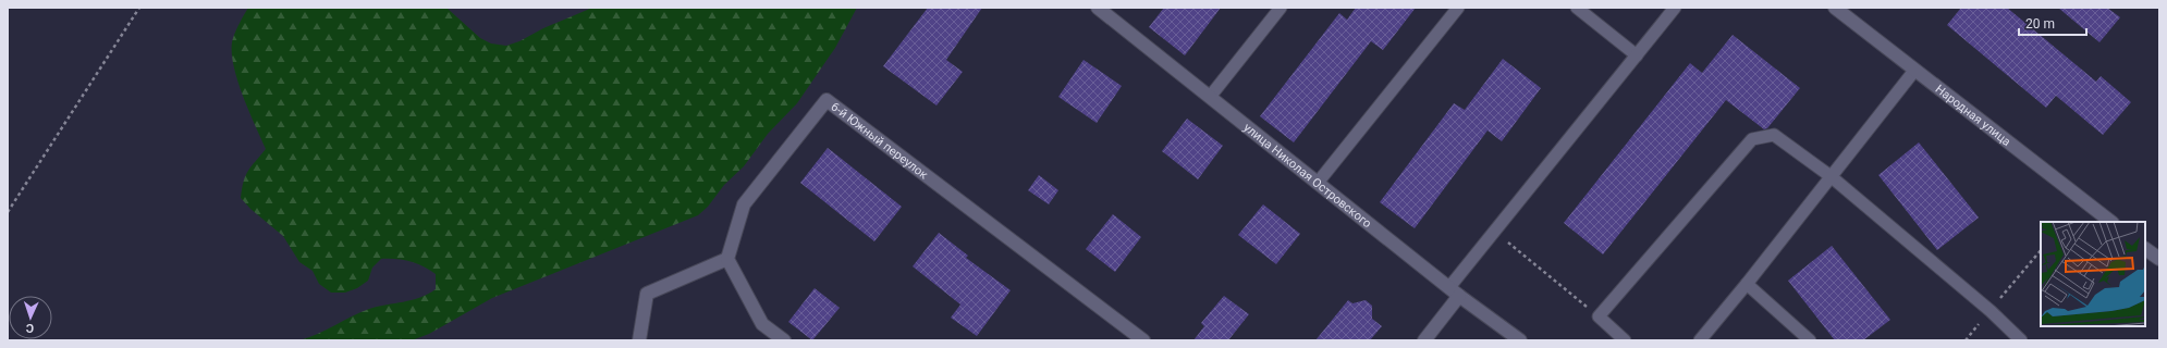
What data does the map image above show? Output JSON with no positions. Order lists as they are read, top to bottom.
{
  "streets": {
    "street": ["Народная улица", "6-й Южный переулок", "улица Николая Островского"]
  },
  "scale_bar": "20 m",
  "north": "bottom"
}
